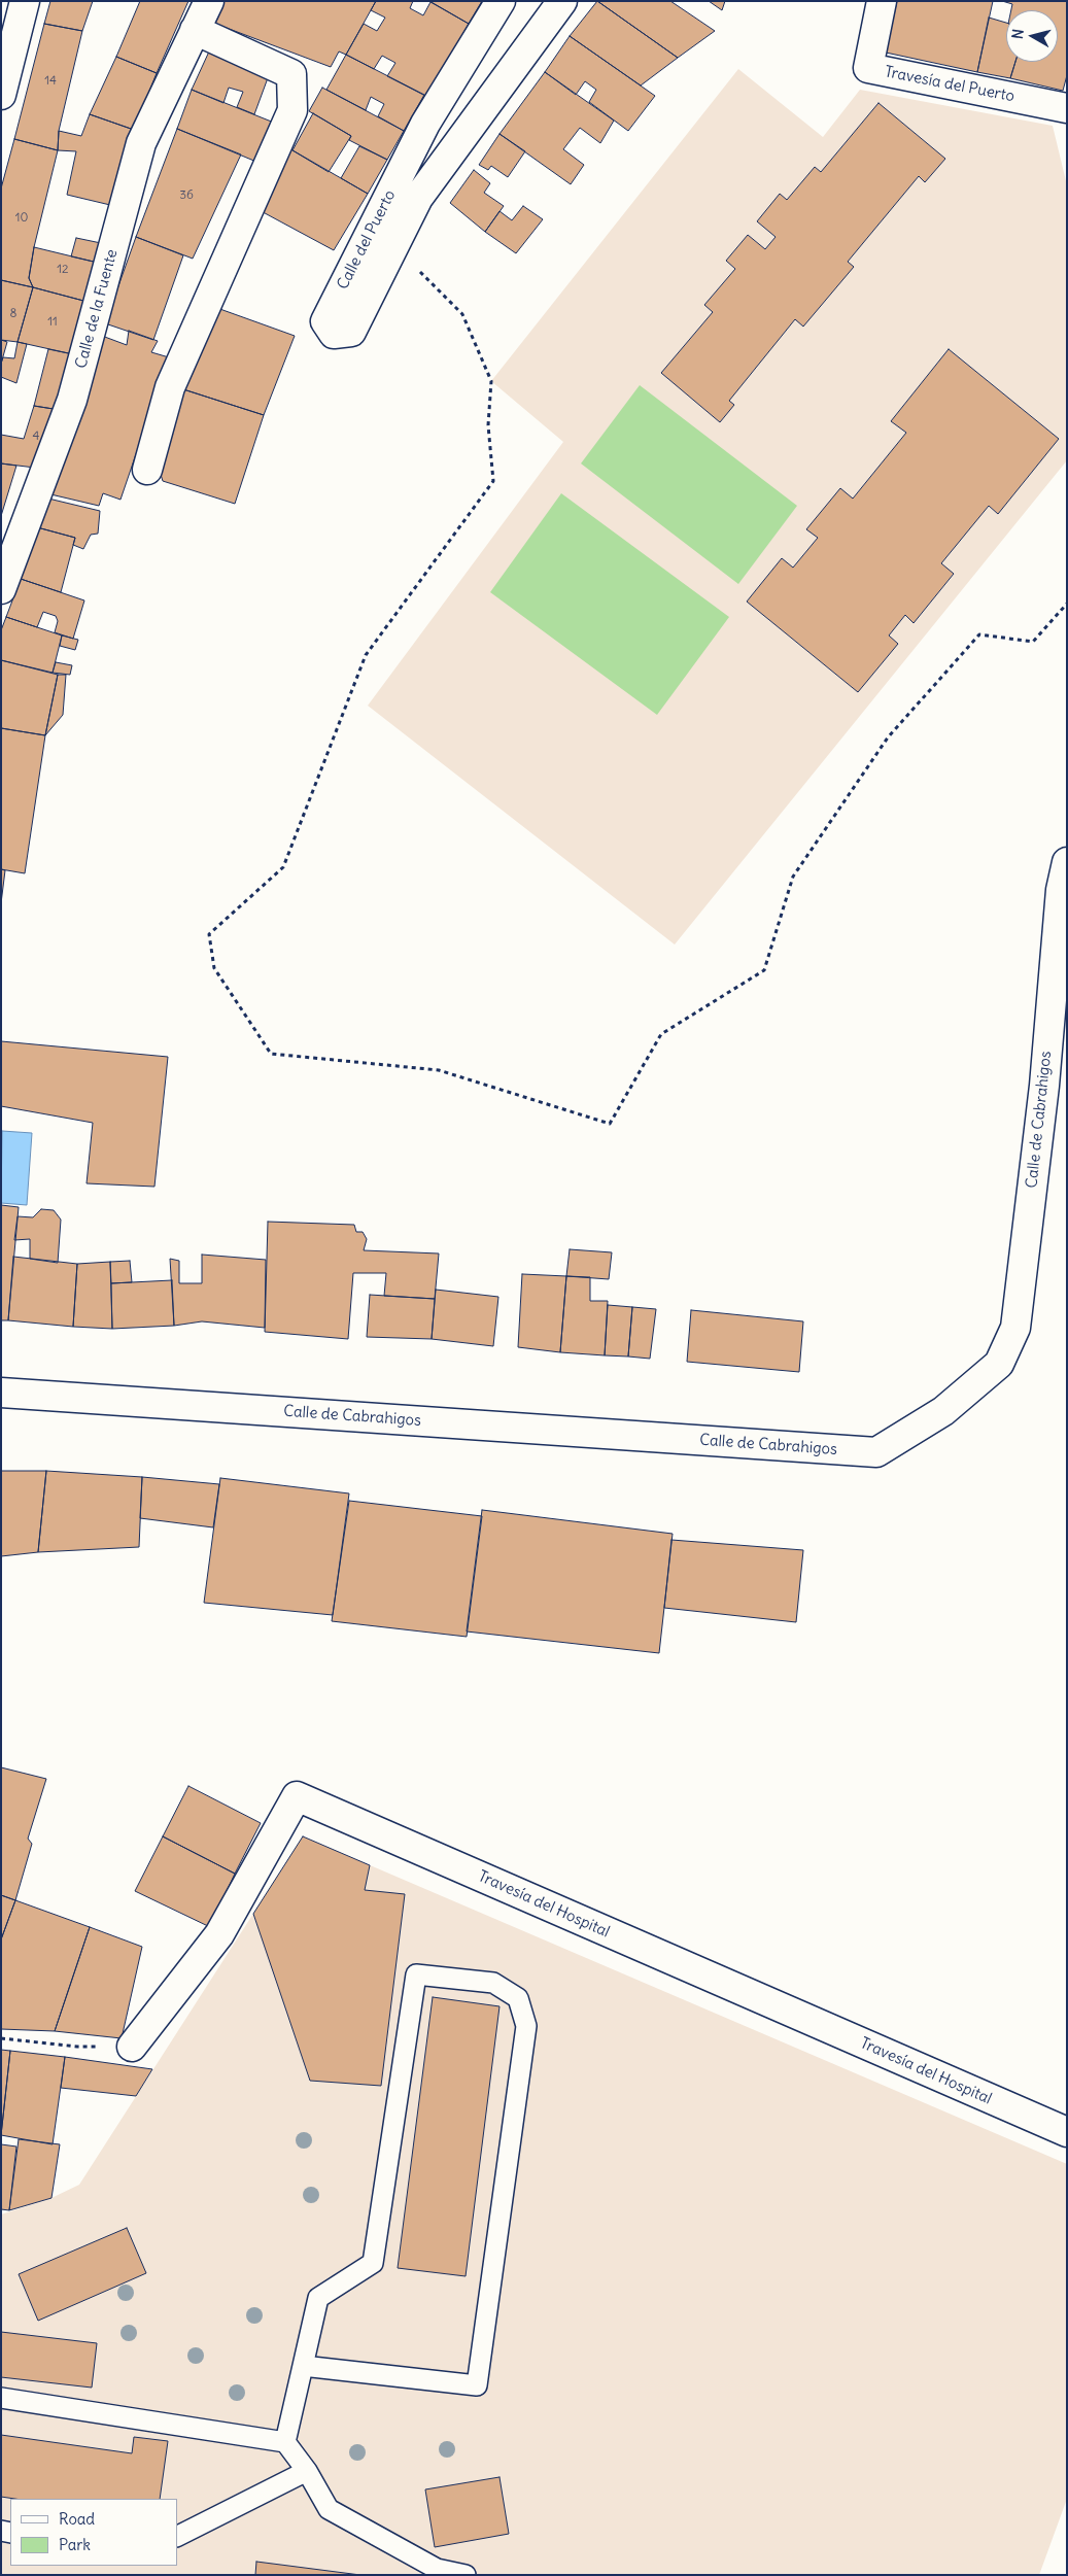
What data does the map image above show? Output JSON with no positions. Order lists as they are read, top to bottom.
{
  "streets": {
    "street": [
      "Travesía del Puerto",
      "Calle del Puerto",
      "Calle de la Fuente",
      "Calle de Cabrahigos",
      "Travesía del Hospital"
    ]
  },
  "house_numbers": [
    "14",
    "36",
    "10",
    "12",
    "8",
    "11",
    "4"
  ],
  "legend": ["Road", "Park"],
  "north": "left"
}
